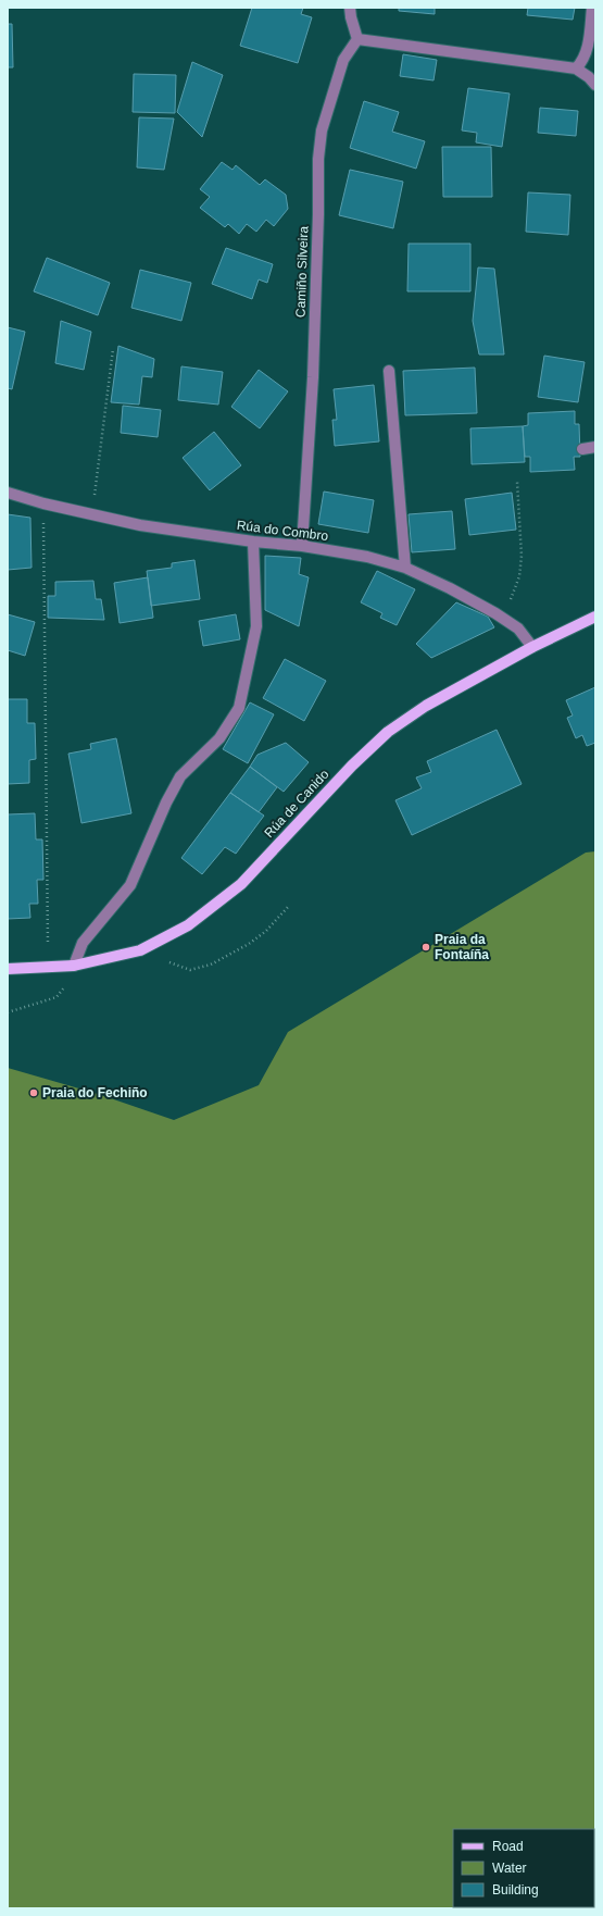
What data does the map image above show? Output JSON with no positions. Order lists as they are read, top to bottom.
{
  "streets": {
    "main road": ["Rúa de Canido"],
    "street": ["Camiño Silveira", "Rúa do Combro"]
  },
  "crossings": [
    ["Camiño Silveira", "Rúa do Combro"],
    ["Rúa do Combro", "Rúa de Canido"]
  ],
  "places": ["Praia da Fontaíña", "Praia do Fechiño"],
  "legend": ["Road", "Water", "Building"]
}
